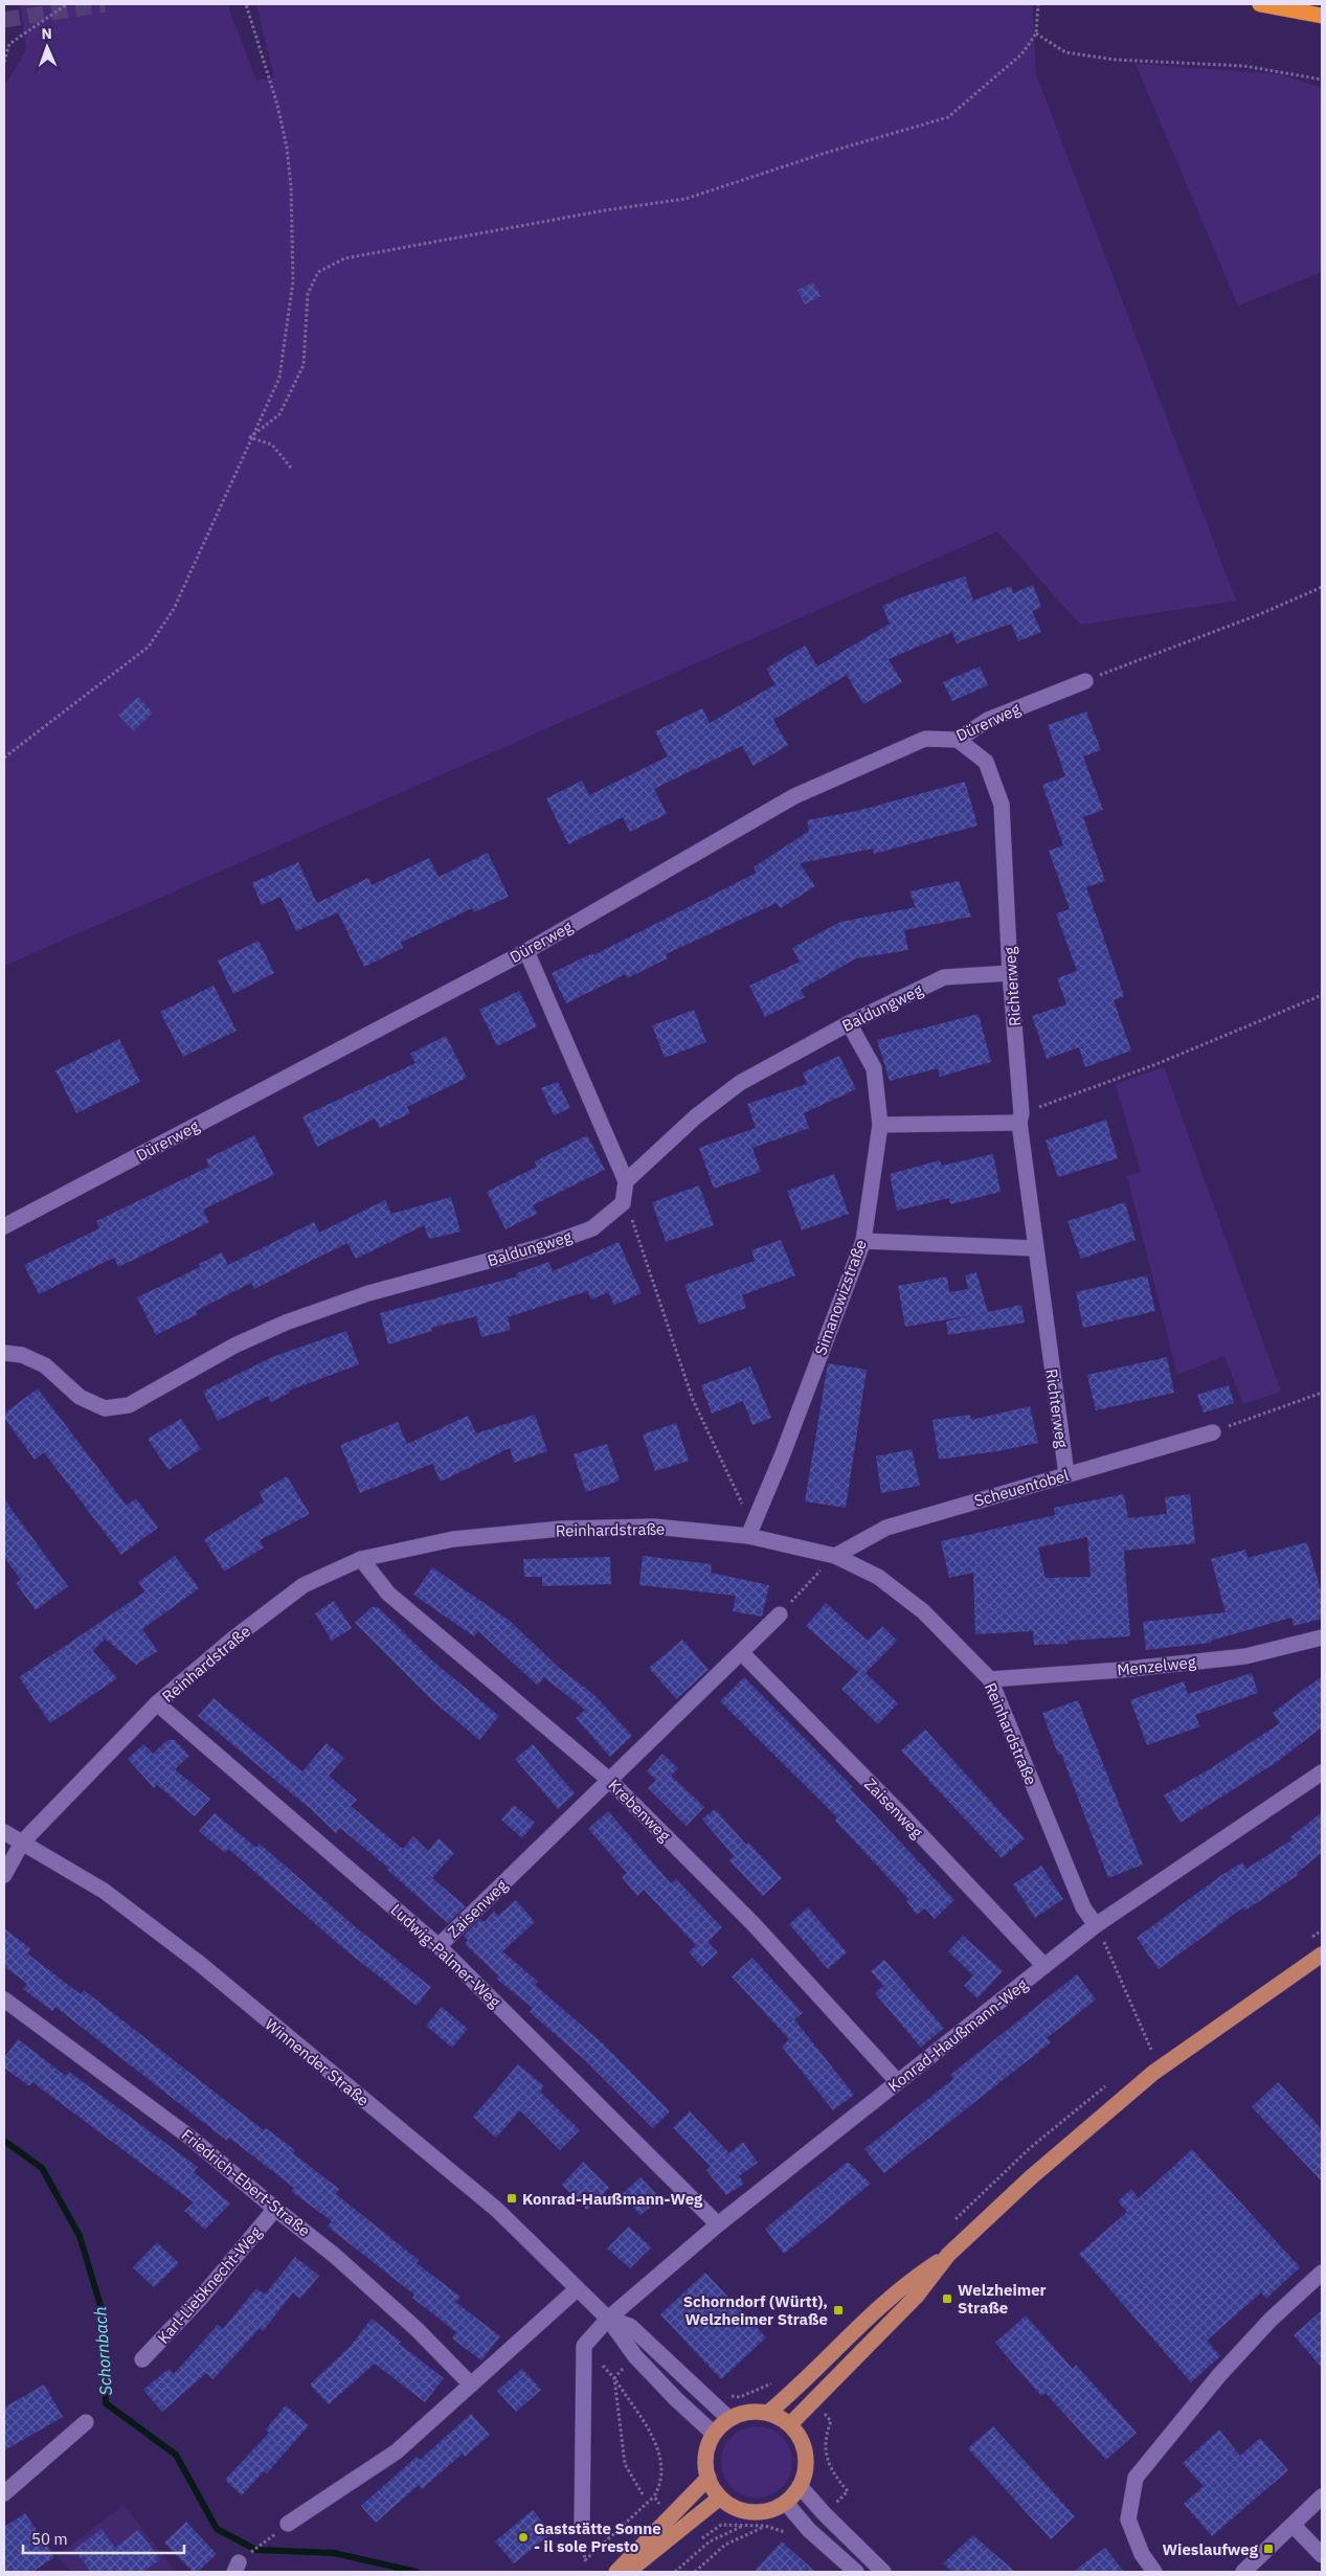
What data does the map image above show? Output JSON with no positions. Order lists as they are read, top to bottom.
{
  "streets": {
    "street": [
      "Dürerweg",
      "Richterweg",
      "Baldungweg",
      "Simanowizstraße",
      "Scheuentobel",
      "Reinhardstraße",
      "Menzelweg",
      "Zaisenweg",
      "Krebenweg",
      "Ludwig-Palmer-Weg",
      "Konrad-Haußmann-Weg",
      "Winnender Straße",
      "Friedrich-Ebert-Straße",
      "Karl-Liebknecht-Weg"
    ]
  },
  "crossings": [
    ["Dürerweg", "Richterweg"],
    ["Richterweg", "Baldungweg"],
    ["Richterweg", "Scheuentobel"],
    ["Baldungweg", "Simanowizstraße"],
    ["Simanowizstraße", "Reinhardstraße"],
    ["Scheuentobel", "Reinhardstraße"],
    ["Reinhardstraße", "Menzelweg"],
    ["Reinhardstraße", "Krebenweg"],
    ["Reinhardstraße", "Ludwig-Palmer-Weg"],
    ["Reinhardstraße", "Konrad-Haußmann-Weg"],
    ["Reinhardstraße", "Winnender Straße"],
    ["Zaisenweg", "Krebenweg"],
    ["Zaisenweg", "Ludwig-Palmer-Weg"],
    ["Zaisenweg", "Konrad-Haußmann-Weg"],
    ["Krebenweg", "Konrad-Haußmann-Weg"],
    ["Ludwig-Palmer-Weg", "Konrad-Haußmann-Weg"],
    ["Konrad-Haußmann-Weg", "Winnender Straße"],
    ["Friedrich-Ebert-Straße", "Karl-Liebknecht-Weg"]
  ],
  "water": ["Schornbach"],
  "places": {
    "transit": [
      "Konrad-Haußmann-Weg",
      "Welzheimer Straße",
      "Schorndorf (Württ), Welzheimer Straße",
      "Wieslaufweg"
    ],
    "other": ["Gaststätte Sonne - il sole Presto"]
  },
  "scale_bar": "50 m",
  "north": "top"
}
